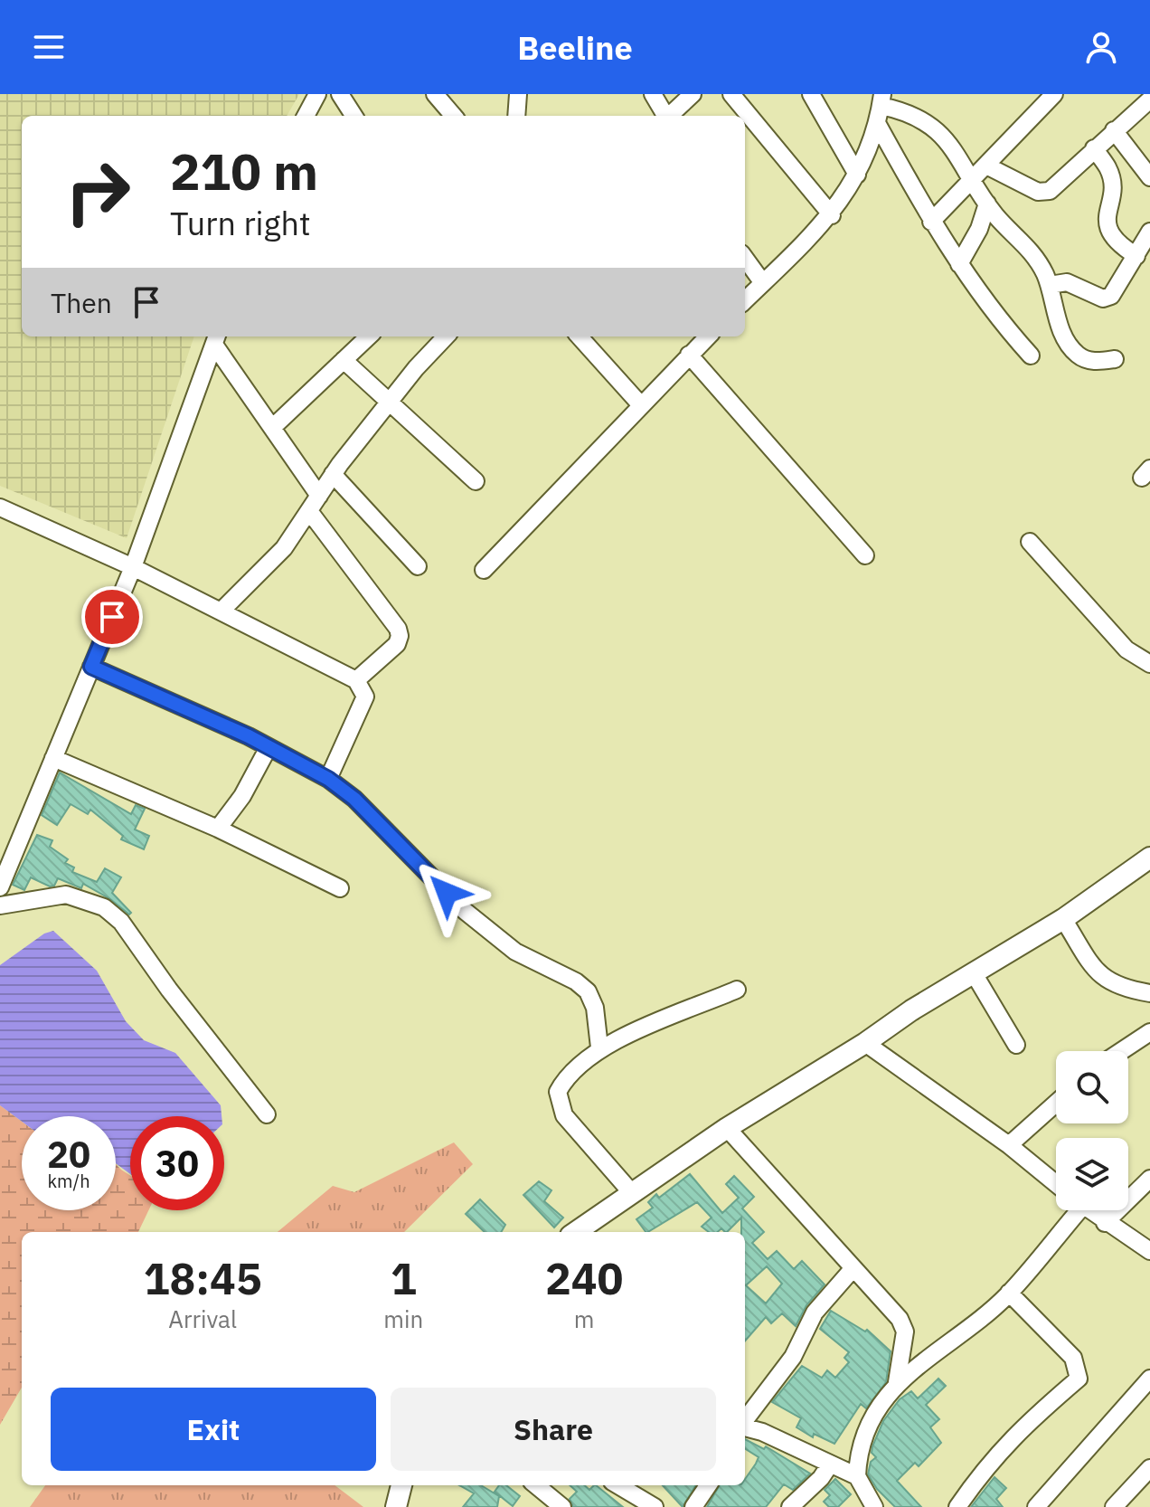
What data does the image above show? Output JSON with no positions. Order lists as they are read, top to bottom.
{
  "page": {
    "header": "Beeline",
    "turn": ["210 m", "Turn right"],
    "then": "Then",
    "speed": "20 km/h",
    "limit": "30",
    "eta": [
      "18:45",
      "Arrival",
      "1",
      "min",
      "240",
      "m"
    ],
    "buttons": ["Exit", "Share"]
  }
}
